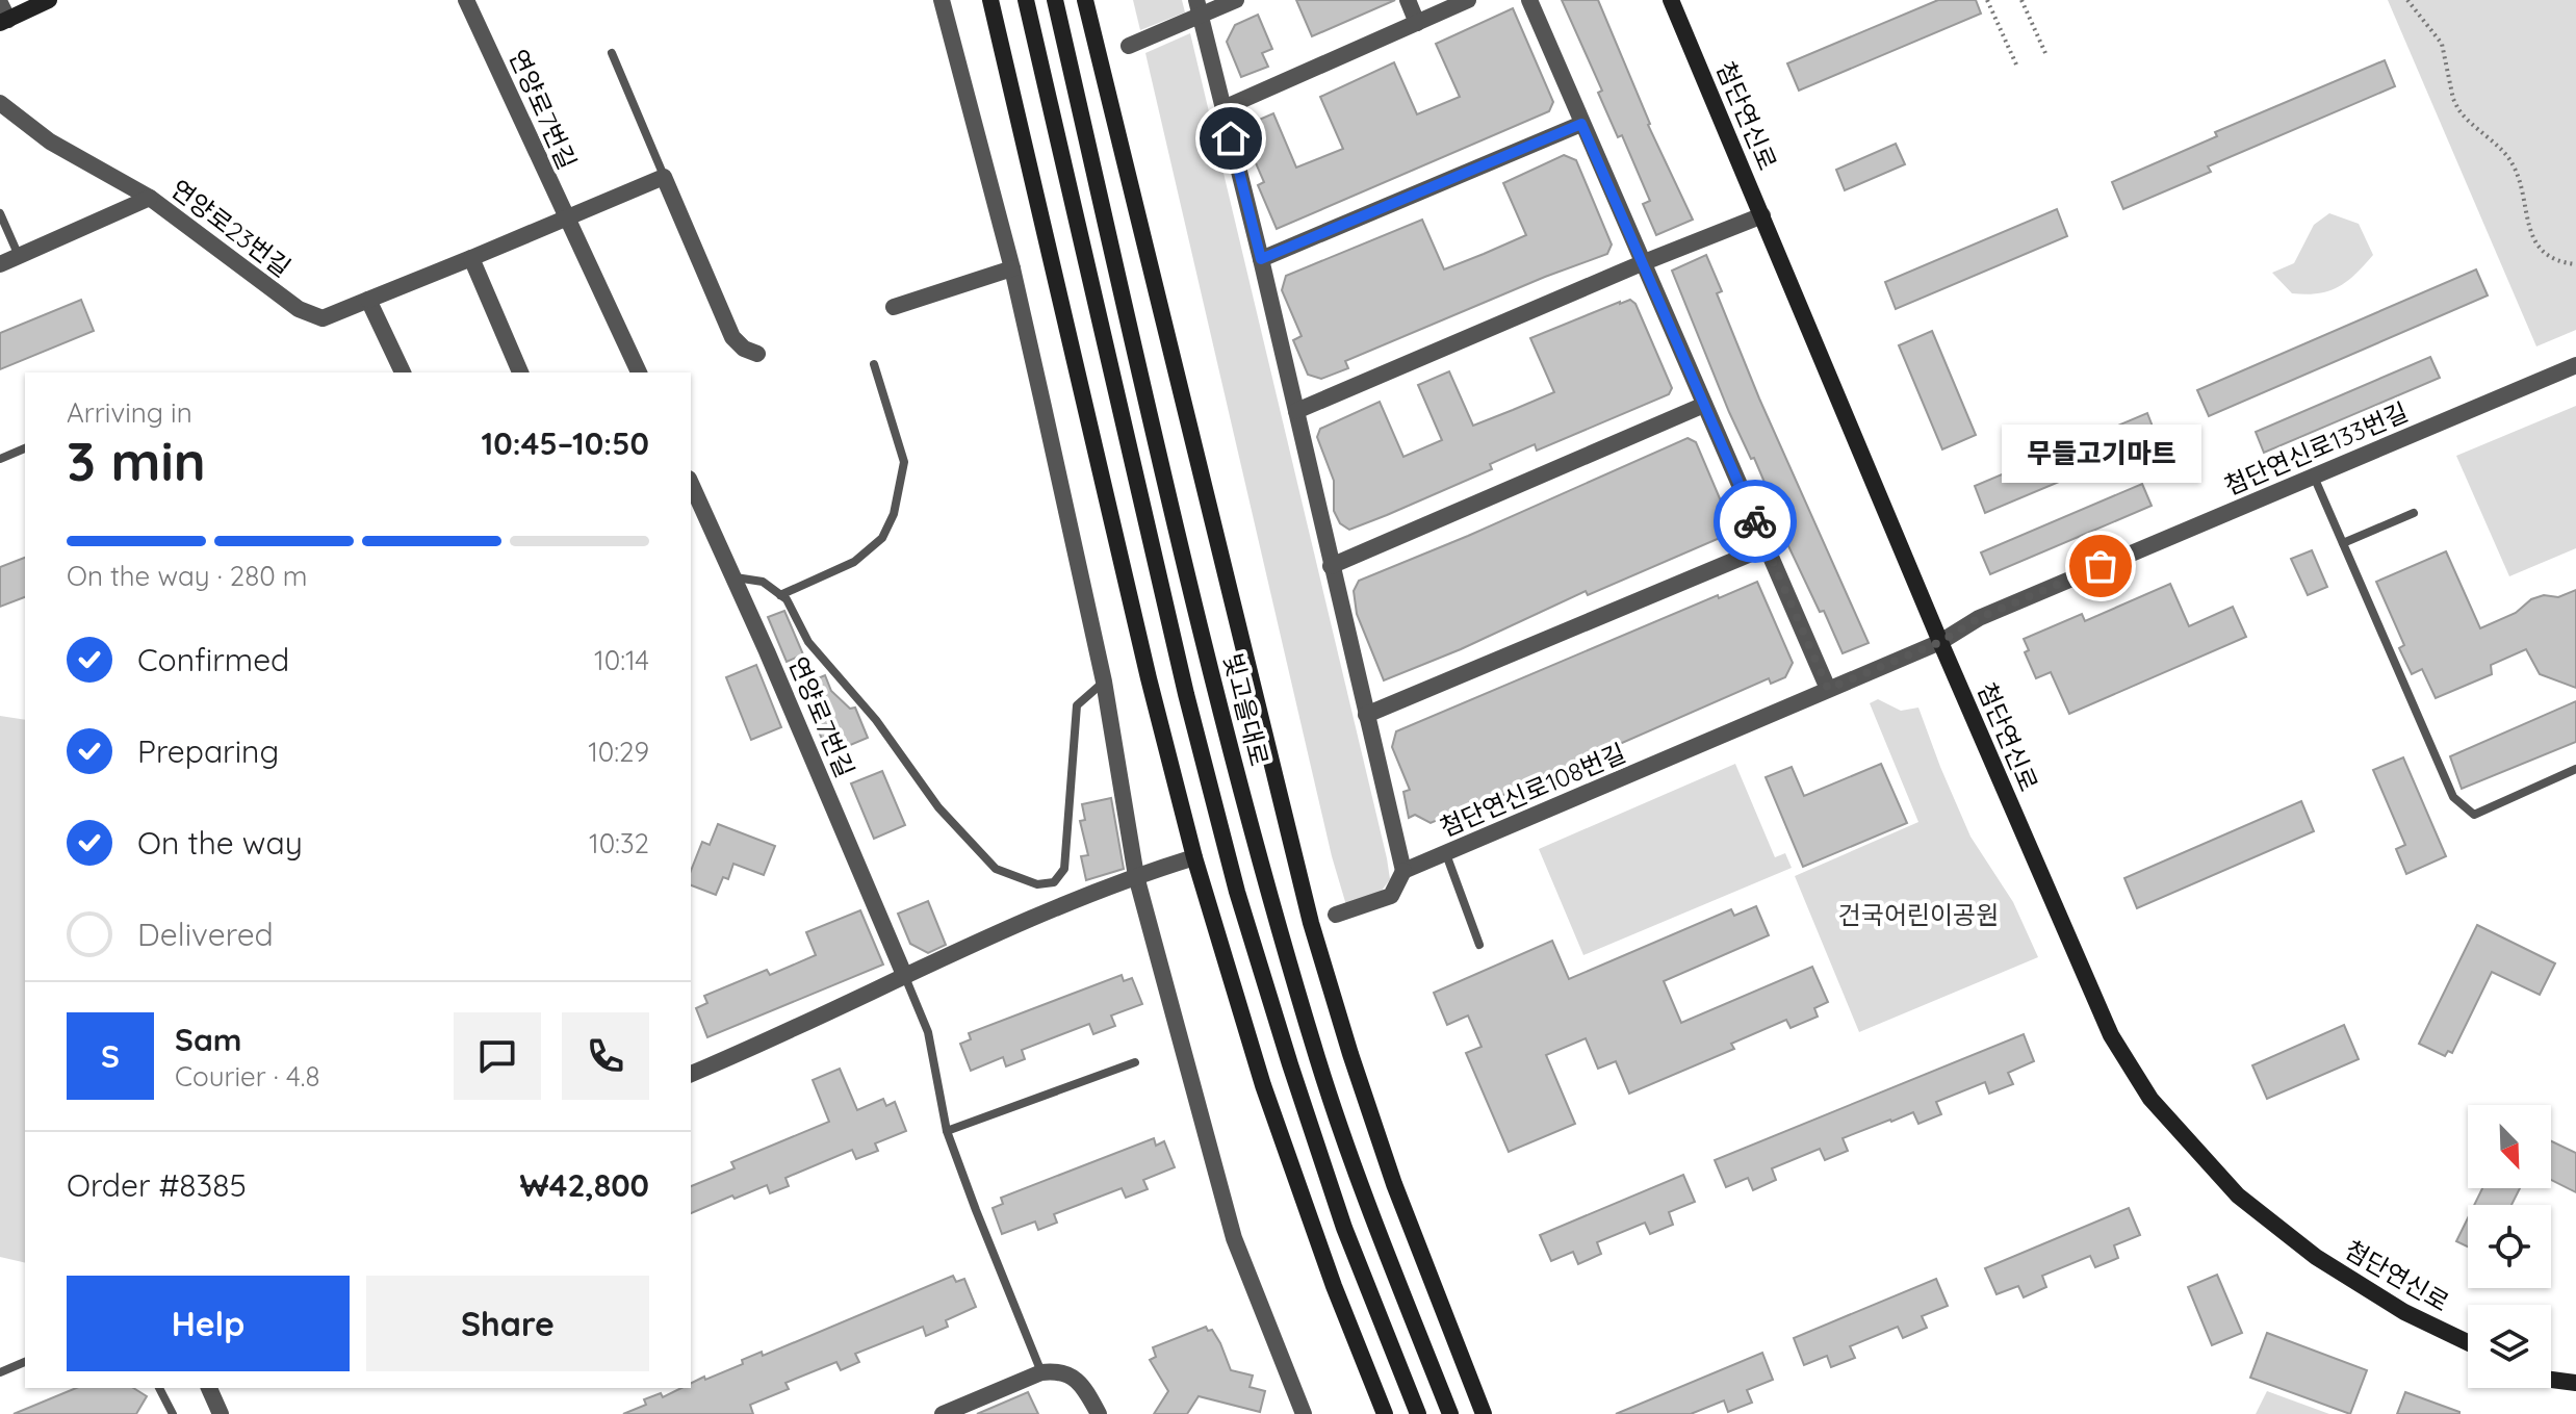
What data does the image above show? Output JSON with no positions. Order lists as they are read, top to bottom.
{
  "streets": {
    "main road": ["첨단연신로", "빛고을대로"],
    "street": [
      "연양로7번길",
      "연양로23번길",
      "첨단연신로133번길",
      "첨단연신로108번길"
    ]
  },
  "crossings": [
    ["첨단연신로", "첨단연신로133번길"],
    ["첨단연신로", "첨단연신로108번길"],
    ["첨단연신로133번길", "첨단연신로108번길"]
  ],
  "parks": ["건국어린이공원"],
  "places": ["무들고기마트"],
  "north": "bottom right",
  "page": {
    "heading": ["3 min", "Arriving in", "10:45–10:50"],
    "panel": [
      "Sam",
      "Courier · 4.8",
      "Order #8385",
      "₩42,800"
    ],
    "bubble": "무들고기마트",
    "bar": "On the way · 280 m",
    "list": [
      ["Confirmed", "10:14"],
      ["Preparing", "10:29"],
      ["On the way", "10:32"],
      "Delivered"
    ],
    "round": "S",
    "buttons": ["Help", "Share"]
  }
}
